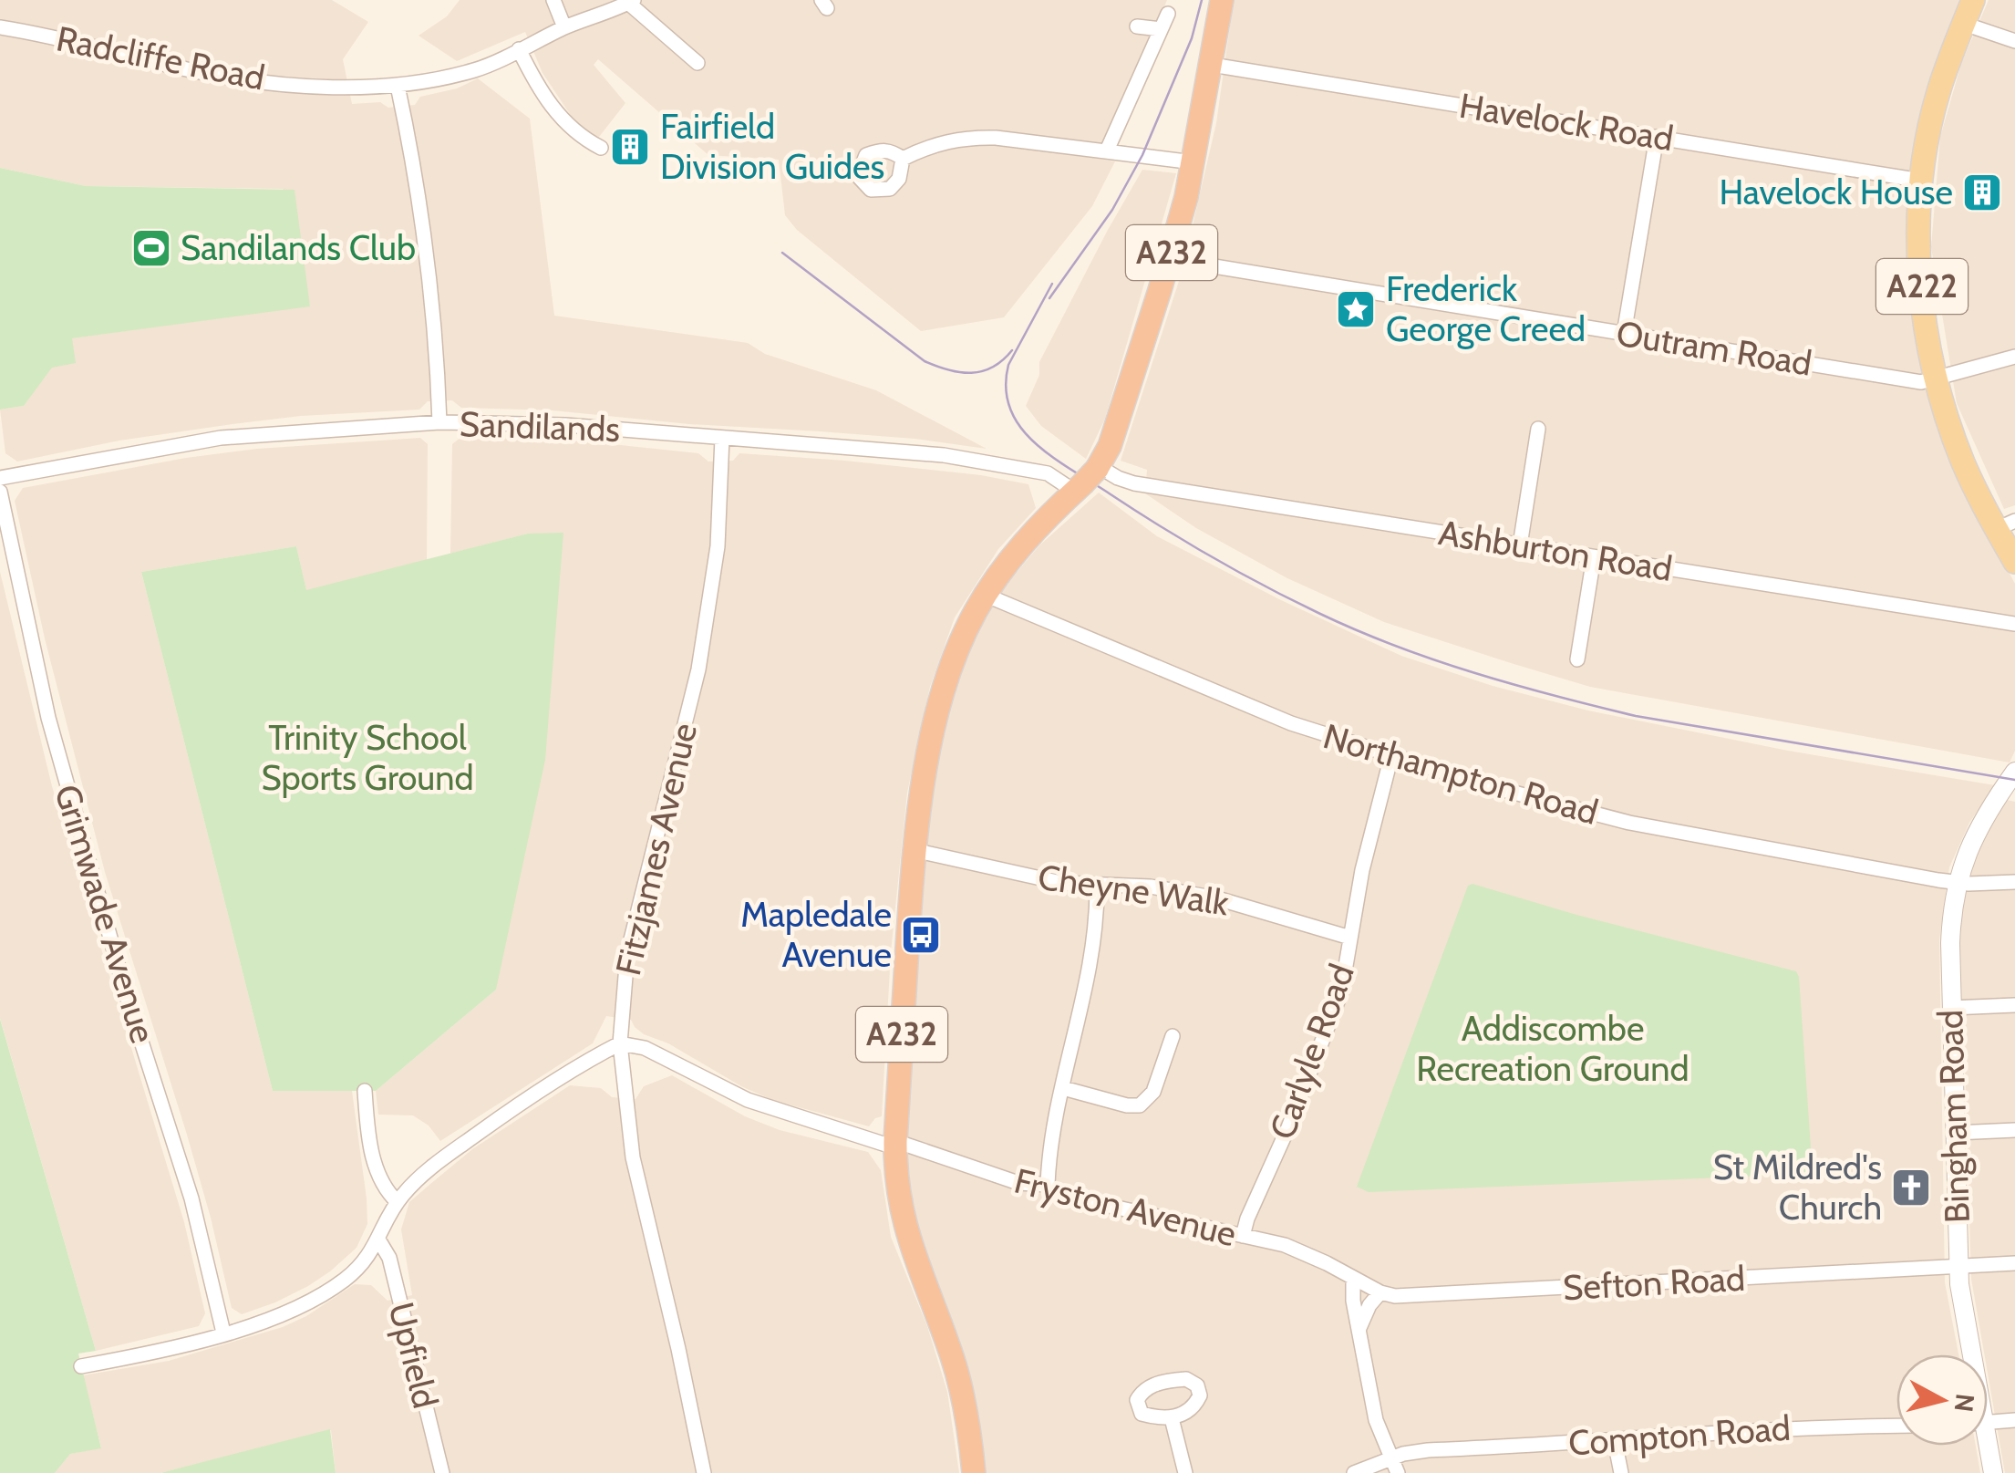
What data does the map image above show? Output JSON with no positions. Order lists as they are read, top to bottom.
{
  "streets": {
    "highway": ["A232"],
    "main road": ["A222"],
    "street": [
      "Radcliffe Road",
      "Havelock Road",
      "Outram Road",
      "Sandilands",
      "Ashburton Road",
      "Northampton Road",
      "Fitzjames Avenue",
      "Cheyne Walk",
      "Grimwade Avenue",
      "Carlyle Road",
      "Bingham Road",
      "Fryston Avenue",
      "Sefton Road",
      "Upfield",
      "Compton Road"
    ]
  },
  "crossings": [
    ["Havelock Road", "A232"],
    ["Havelock Road", "A222"],
    ["A232", "Outram Road"],
    ["A232", "Sandilands"],
    ["A232", "Ashburton Road"],
    ["A232", "Northampton Road"],
    ["A232", "Cheyne Walk"],
    ["A232", "Fryston Avenue"],
    ["A222", "Outram Road"],
    ["Sandilands", "Ashburton Road"],
    ["Sandilands", "Fitzjames Avenue"],
    ["Northampton Road", "Carlyle Road"],
    ["Northampton Road", "Bingham Road"],
    ["Cheyne Walk", "Carlyle Road"],
    ["Carlyle Road", "Fryston Avenue"],
    ["Bingham Road", "Sefton Road"],
    ["Fryston Avenue", "Sefton Road"]
  ],
  "parks": ["Trinity School Sports Ground", "Addiscombe Recreation Ground"],
  "places": {
    "building": ["Fairfield Division Guides", "Havelock House"],
    "sports": ["Sandilands Club"],
    "place": ["Frederick George Creed"],
    "bus stop": ["Mapledale Avenue"],
    "church": ["St Mildred's Church"]
  },
  "north": "right"
}
